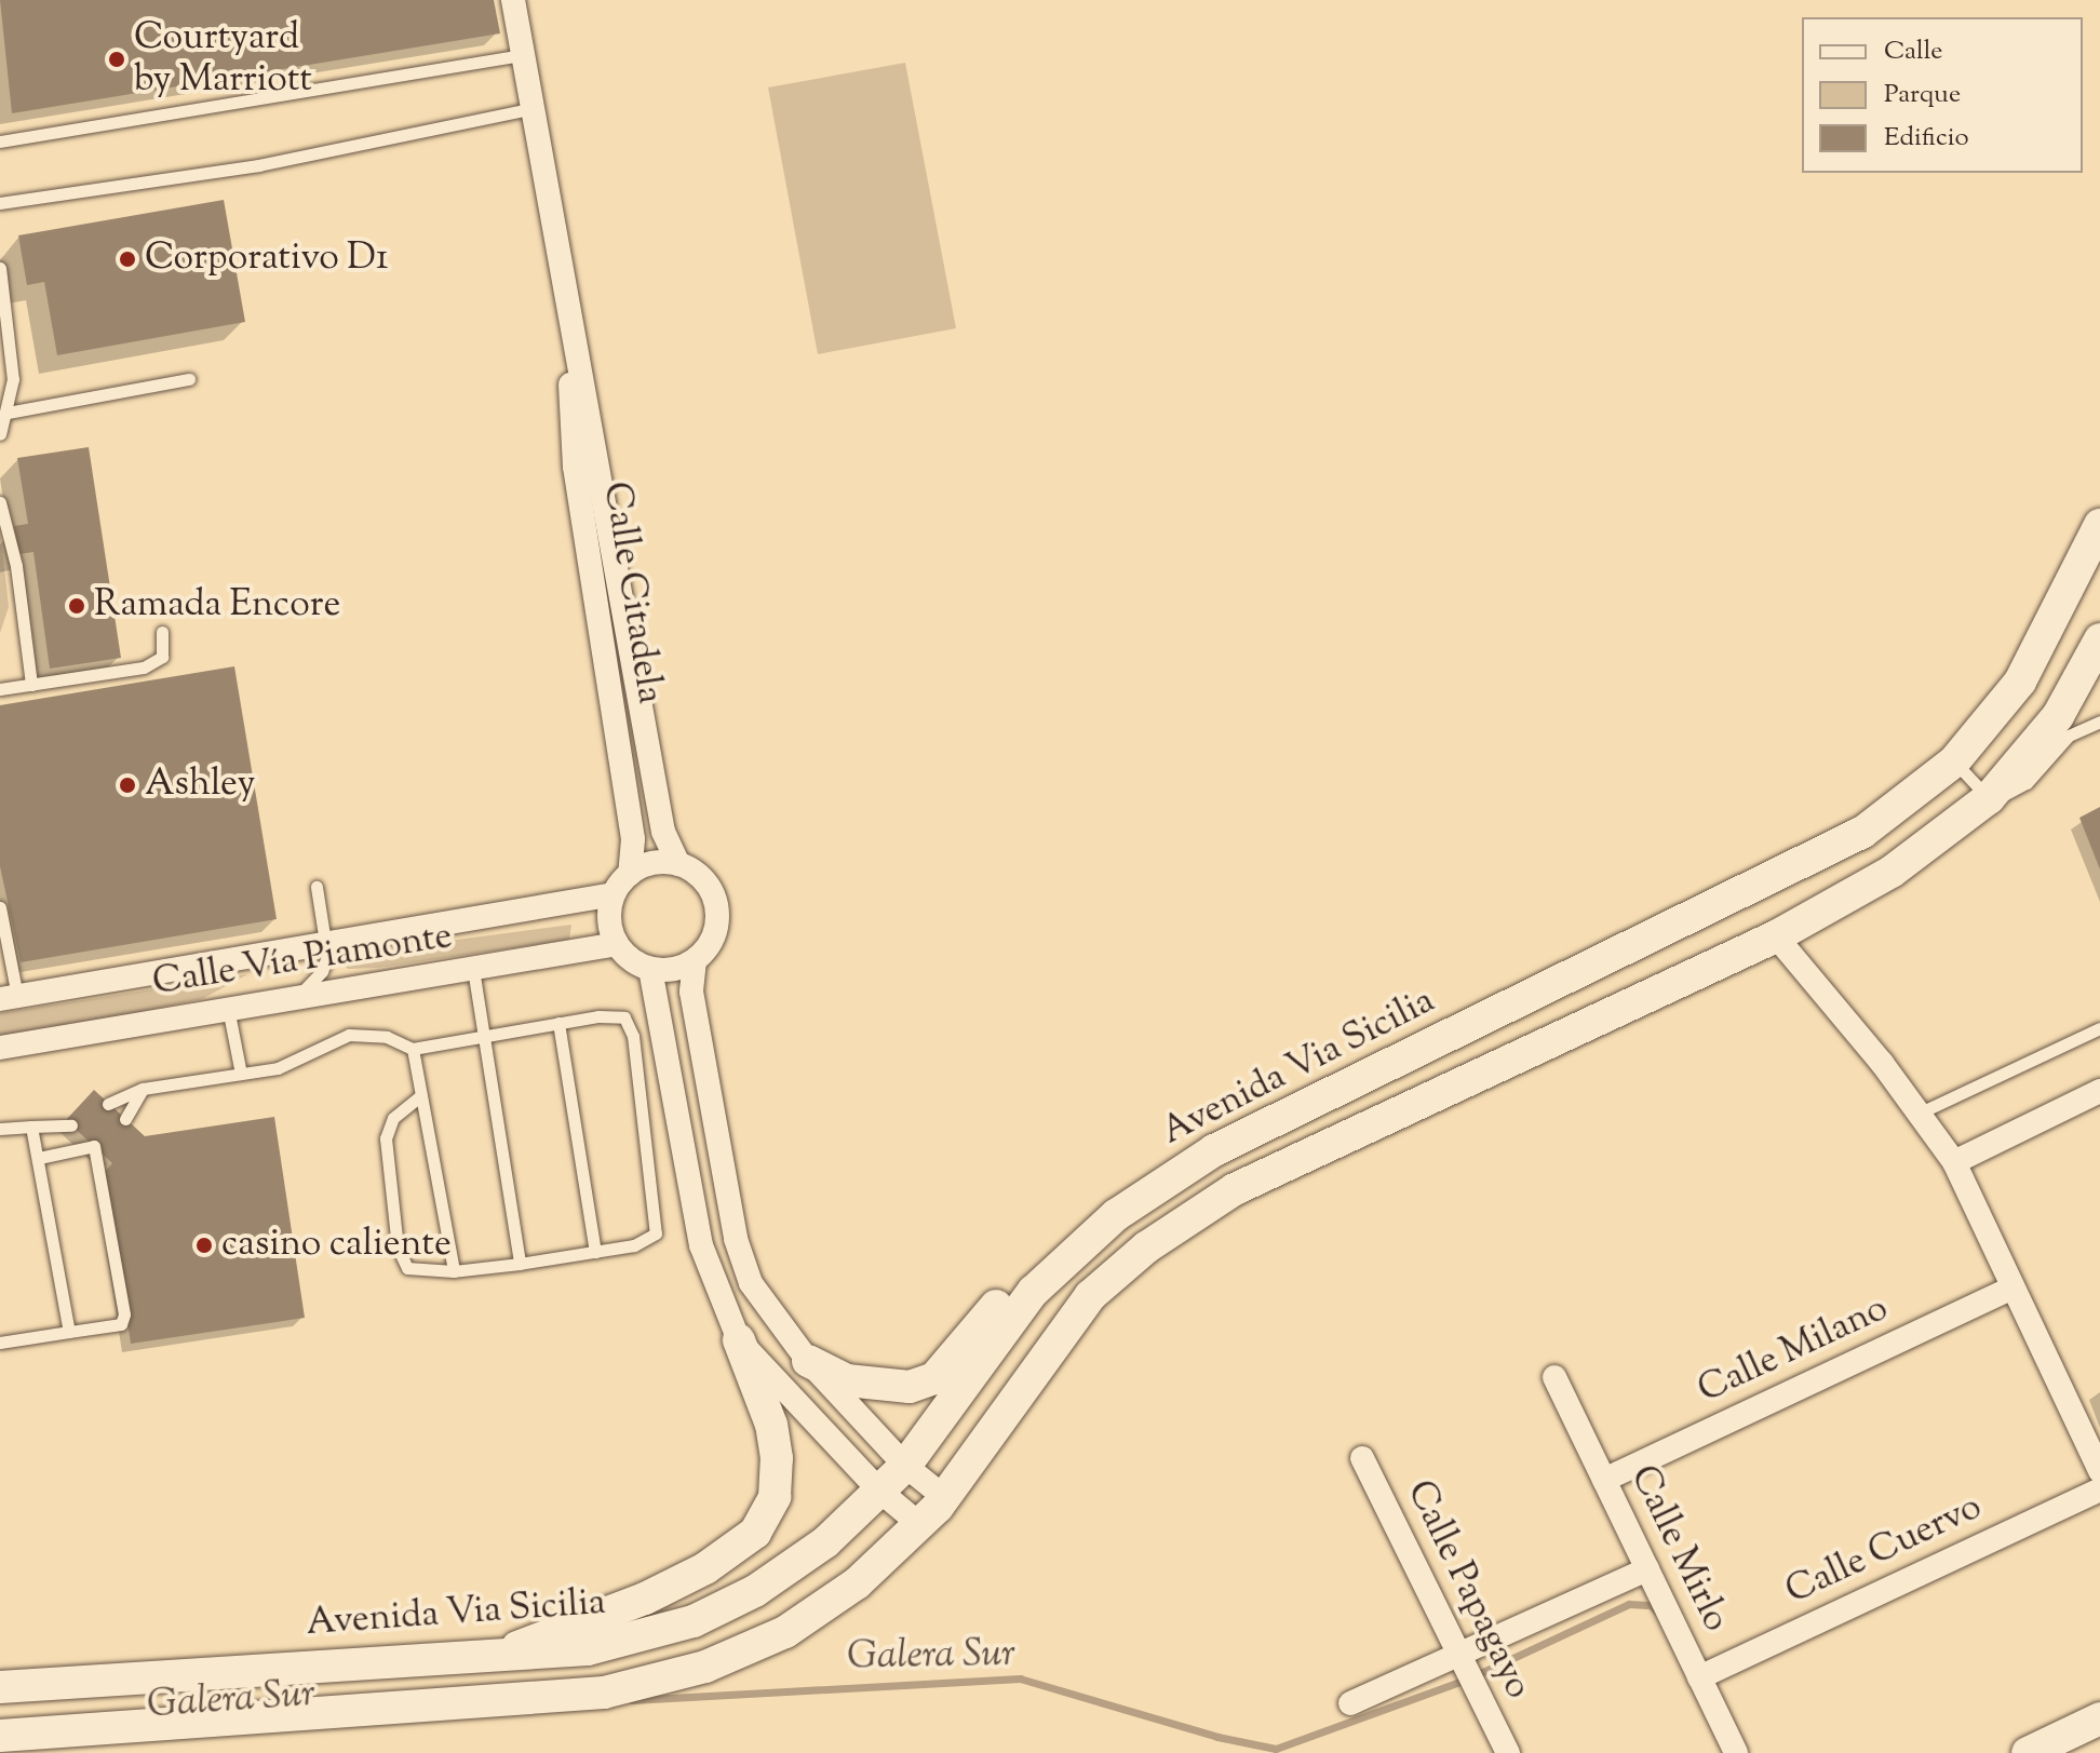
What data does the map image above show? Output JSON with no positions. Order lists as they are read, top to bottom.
{
  "streets": {
    "street": [
      "Calle Citadela",
      "Calle Vía Piamonte",
      "Avenida Via Sicilia",
      "Calle Milano",
      "Calle Mirlo",
      "Calle Cuervo",
      "Calle Papagayo"
    ]
  },
  "crossings": [
    ["Calle Citadela", "Calle Vía Piamonte"],
    ["Calle Milano", "Calle Mirlo"],
    ["Calle Mirlo", "Calle Cuervo"]
  ],
  "water": ["Galera Sur"],
  "places": [
    "Courtyard by Marriott",
    "Corporativo D1",
    "Ramada Encore",
    "Ashley",
    "casino caliente"
  ],
  "legend": ["Calle", "Parque", "Edificio"]
}
